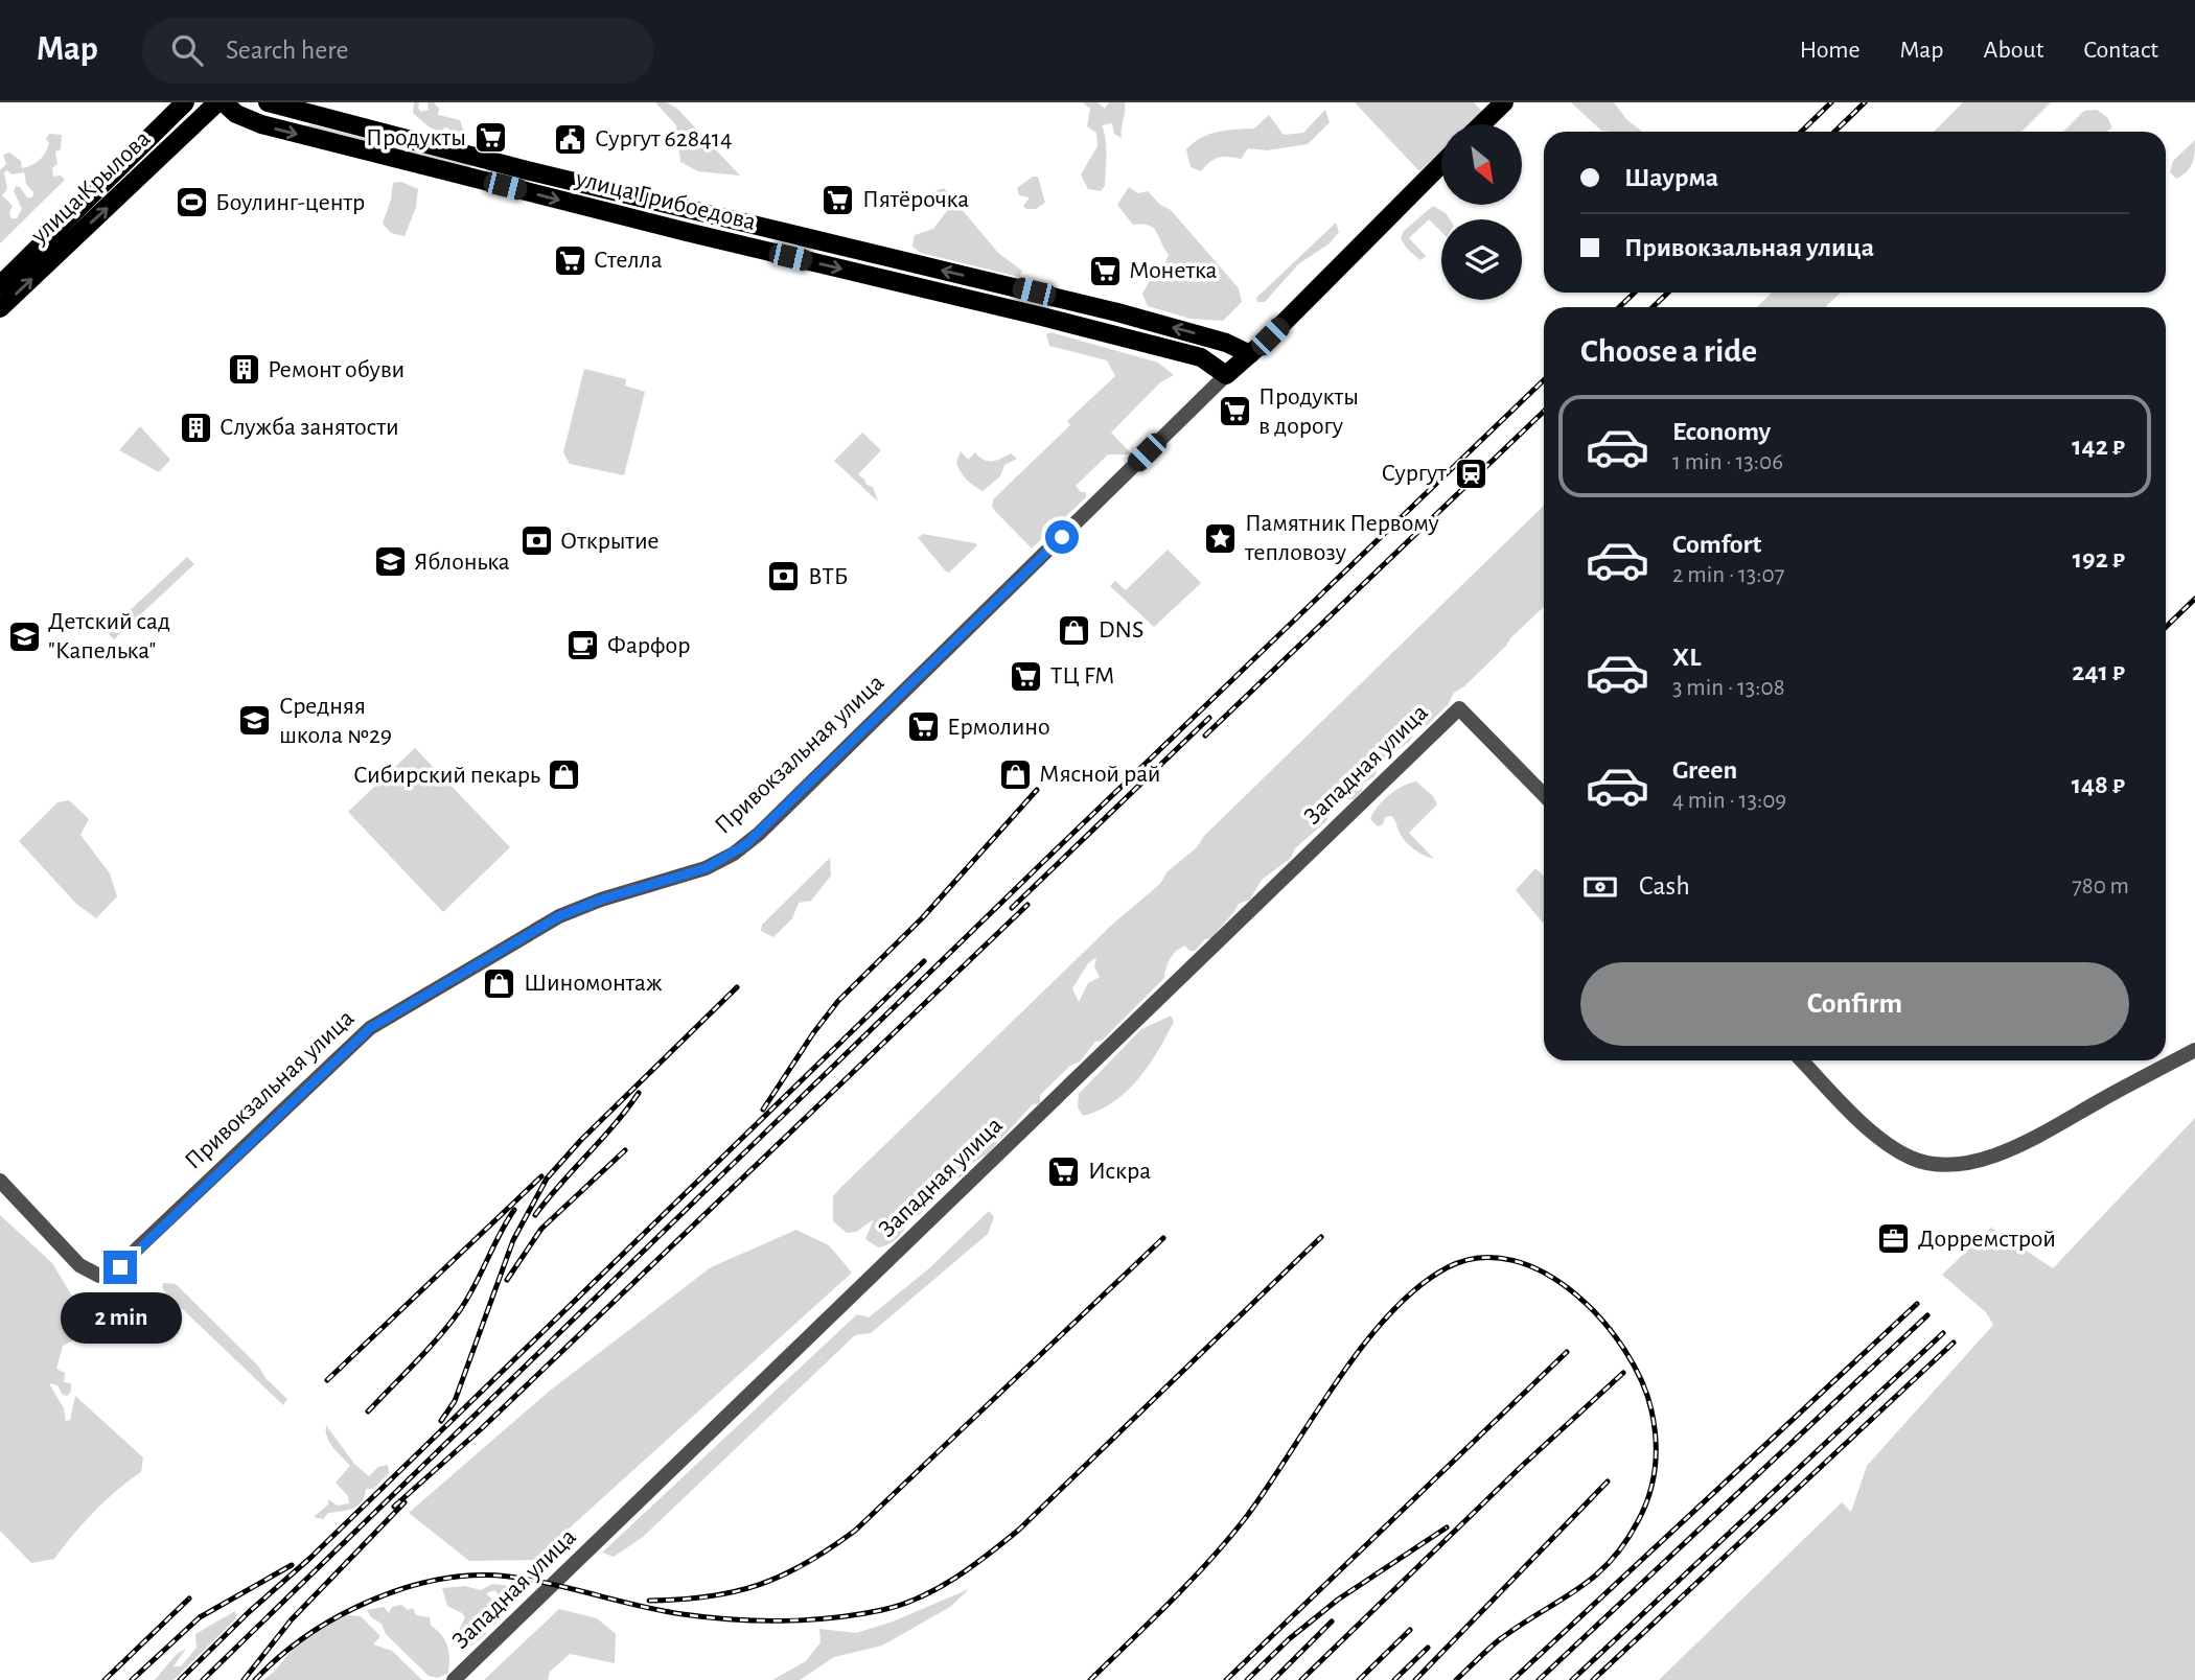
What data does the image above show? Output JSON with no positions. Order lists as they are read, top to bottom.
{
  "streets": {
    "main road": ["улица Крылова", "улица Грибоедова", "Привокзальная улица"],
    "street": ["Западная улица"]
  },
  "crossings": [
    ["улица Грибоедова", "Привокзальная улица"]
  ],
  "places": {
    "supermarket": [
      "Продукты",
      "Пятёрочка",
      "Стелла",
      "Монетка",
      "Продукты в дорогу",
      "ТЦ FM",
      "Ермолино",
      "Искра"
    ],
    "public building": ["Сургут 628414"],
    "sports": ["Боулинг-центр"],
    "building": ["Ремонт обуви", "Служба занятости"],
    "station": ["Сургут"],
    "place": ["Памятник Первому тепловозу"],
    "bank": ["Открытие", "ВТБ"],
    "school or university": ["Яблонька", "Детский сад \"Капелька\"", "Средняя школа №29"],
    "shop": [
      "DNS",
      "Мясной рай",
      "Сибирский пекарь",
      "Шиномонтаж"
    ],
    "cafe": ["Фарфор"],
    "office": ["Дорремстрой"]
  },
  "north": "bottom right",
  "page": {
    "header": "Map",
    "search": "Search here",
    "nav": [
      "Home",
      "Map",
      "About",
      "Contact"
    ],
    "banner": ["Шаурма", "Привокзальная улица"],
    "heading": "Choose a ride",
    "list": [
      {
        "name": "Economy",
        "note": "1 min · 13:06",
        "value": "142 ₽"
      },
      {
        "name": "Comfort",
        "note": "2 min · 13:07",
        "value": "192 ₽"
      },
      {
        "name": "XL",
        "note": "3 min · 13:08",
        "value": "241 ₽"
      },
      {
        "name": "Green",
        "note": "4 min · 13:09",
        "value": "148 ₽"
      }
    ],
    "pay": ["Cash", "780 m"],
    "buttons": "Confirm",
    "bubble": "2 min"
  }
}
